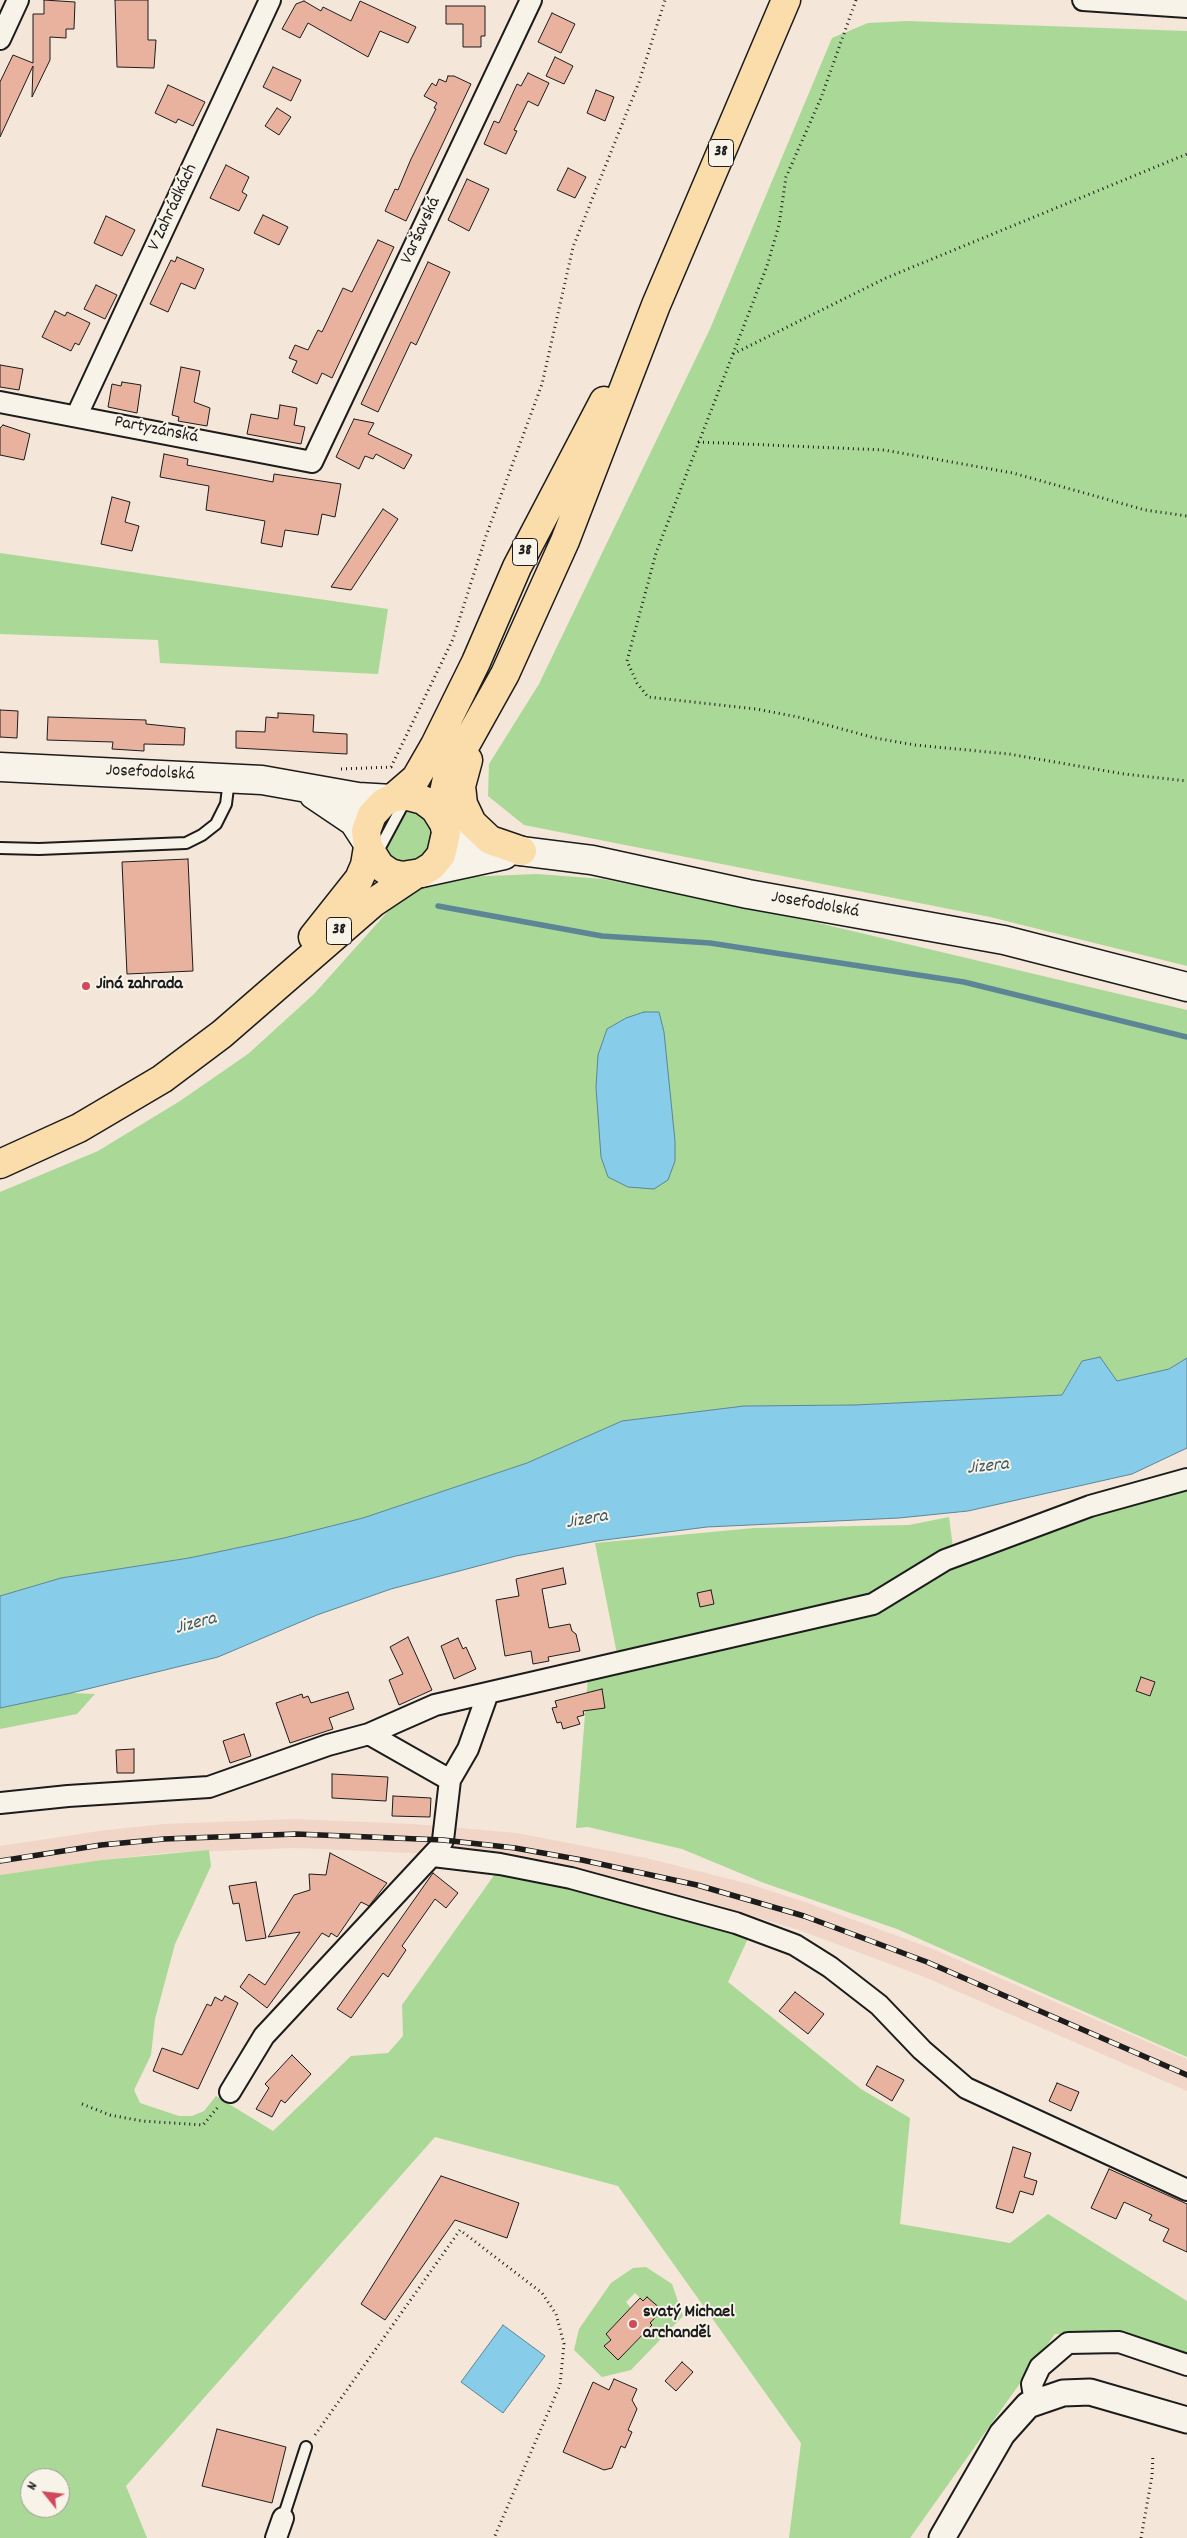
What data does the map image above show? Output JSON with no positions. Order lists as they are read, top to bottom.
{
  "streets": {
    "main road": ["38", "Josefodolská"],
    "street": ["V Zahrádkách", "Varšavská", "Partyzánská"]
  },
  "crossings": [
    ["38", "Josefodolská"],
    ["V Zahrádkách", "Partyzánská"],
    ["Varšavská", "Partyzánská"]
  ],
  "water": ["Jizera"],
  "places": ["Jiná zahrada", "svatý Michael archanděl"],
  "north": "top left"
}
